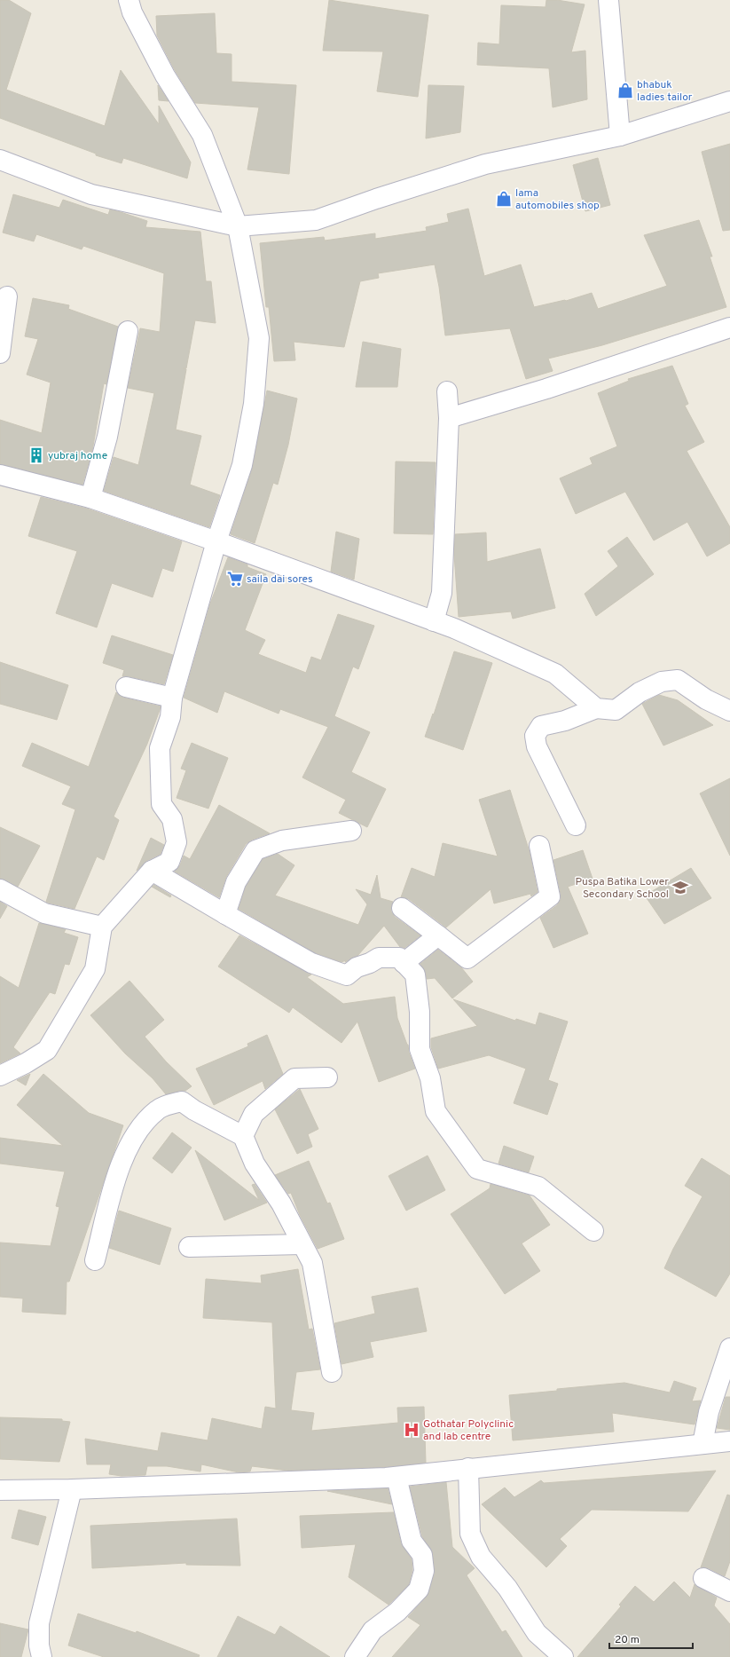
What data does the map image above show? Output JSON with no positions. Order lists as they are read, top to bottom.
{
  "places": {
    "shop": ["bhabuk ladies tailor", "lama automobiles shop"],
    "building": ["yubraj home"],
    "supermarket": ["saila dai sores"],
    "school or university": ["Puspa Batika Lower Secondary School"],
    "hospital": ["Gothatar Polyclinic and lab centre"]
  },
  "scale_bar": "20 m"
}
